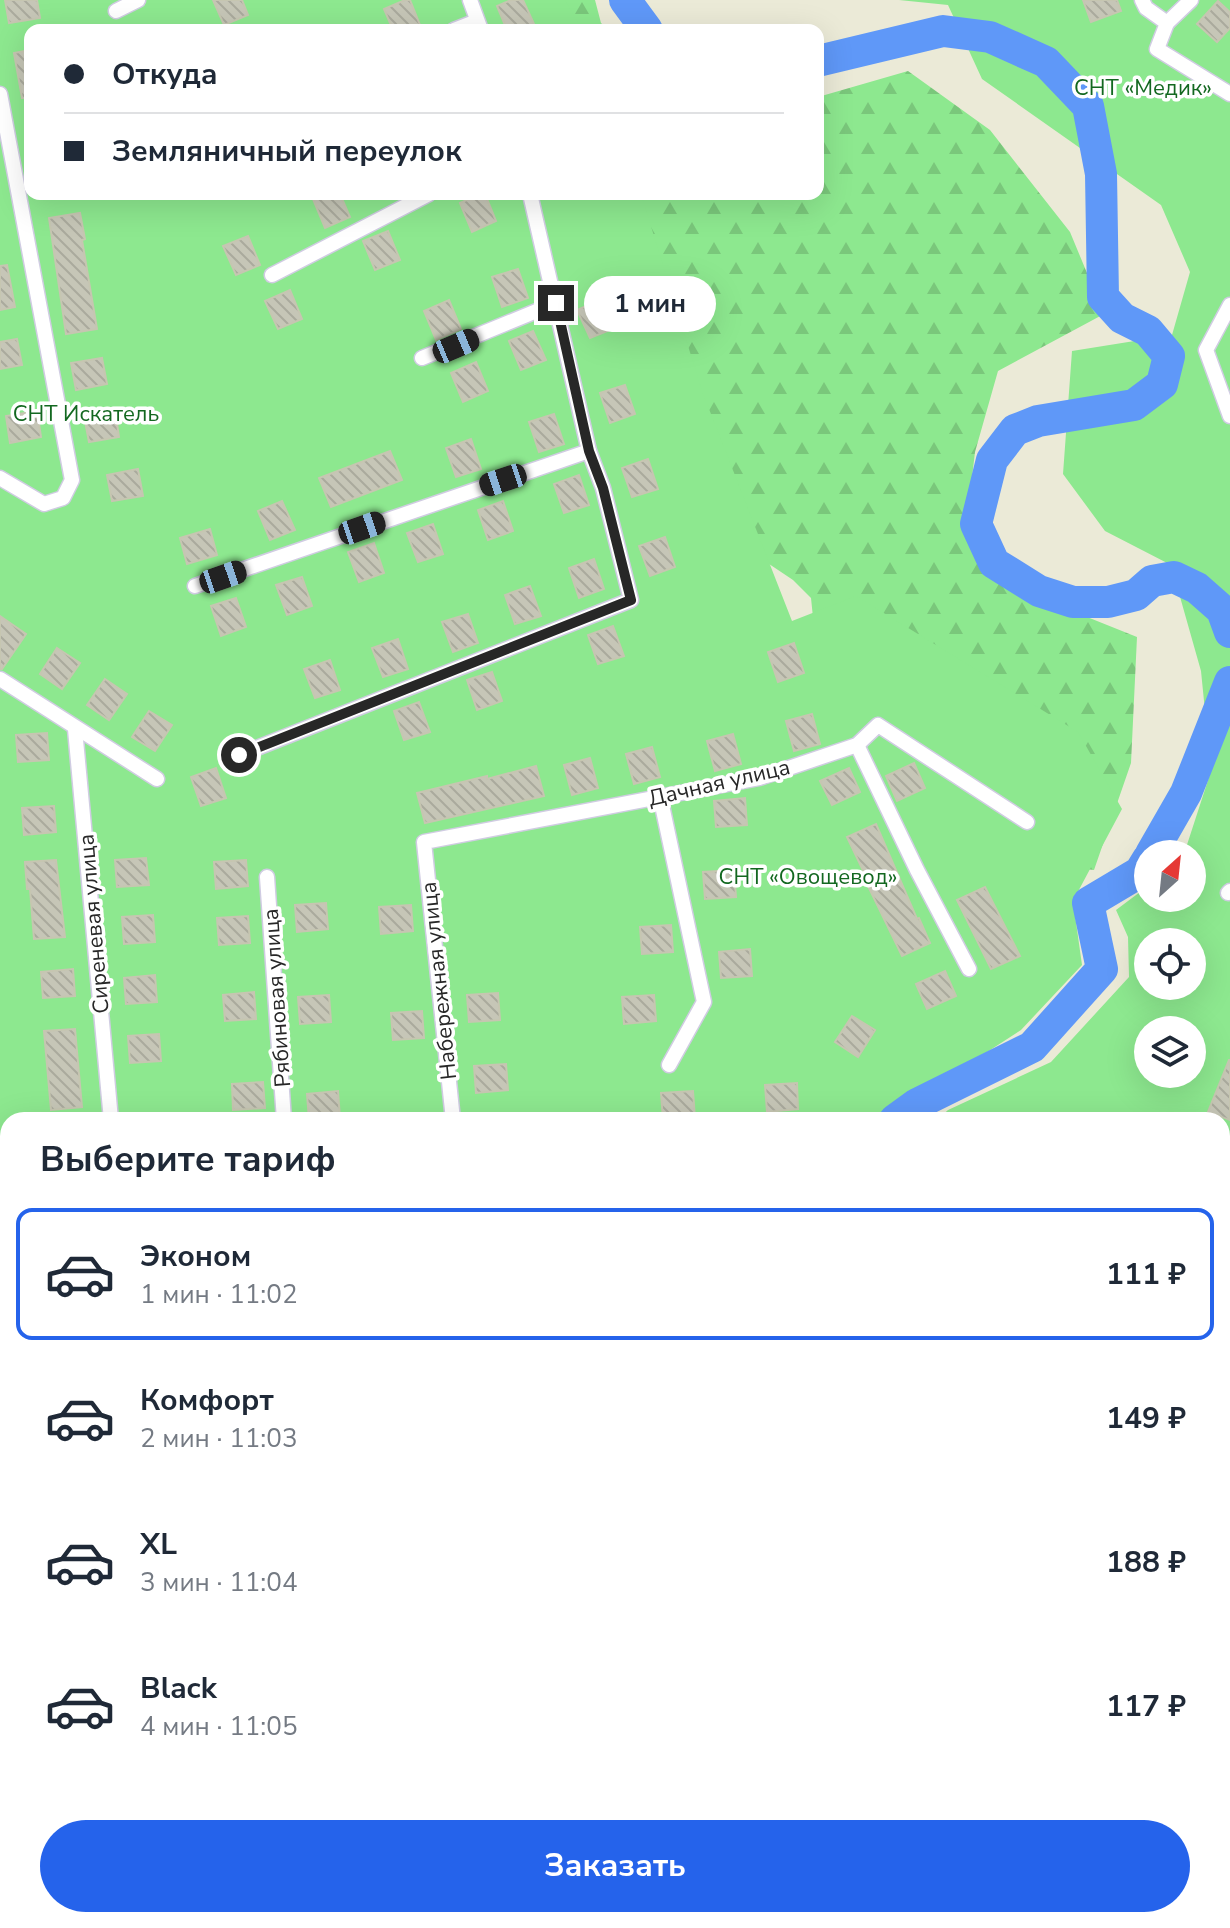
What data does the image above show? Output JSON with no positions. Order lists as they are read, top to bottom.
{
  "streets": {
    "street": [
      "Дачная улица",
      "Сиреневая улица",
      "Набережная улица",
      "Рябиновая улица"
    ]
  },
  "crossings": [
    ["Дачная улица", "Набережная улица"]
  ],
  "parks": ["СНТ «Медик»", "СНТ Искатель", "СНТ «Овощевод»"],
  "north": "top right",
  "page": {
    "banner": ["Откуда", "Земляничный переулок"],
    "bubble": "1 мин",
    "heading": "Выберите тариф",
    "list": [
      {
        "name": "Эконом",
        "note": "1 мин · 11:02",
        "value": "111 ₽"
      },
      {
        "name": "Комфорт",
        "note": "2 мин · 11:03",
        "value": "149 ₽"
      },
      {
        "name": "XL",
        "note": "3 мин · 11:04",
        "value": "188 ₽"
      },
      {
        "name": "Black",
        "note": "4 мин · 11:05",
        "value": "117 ₽"
      }
    ],
    "buttons": "Заказать"
  }
}
